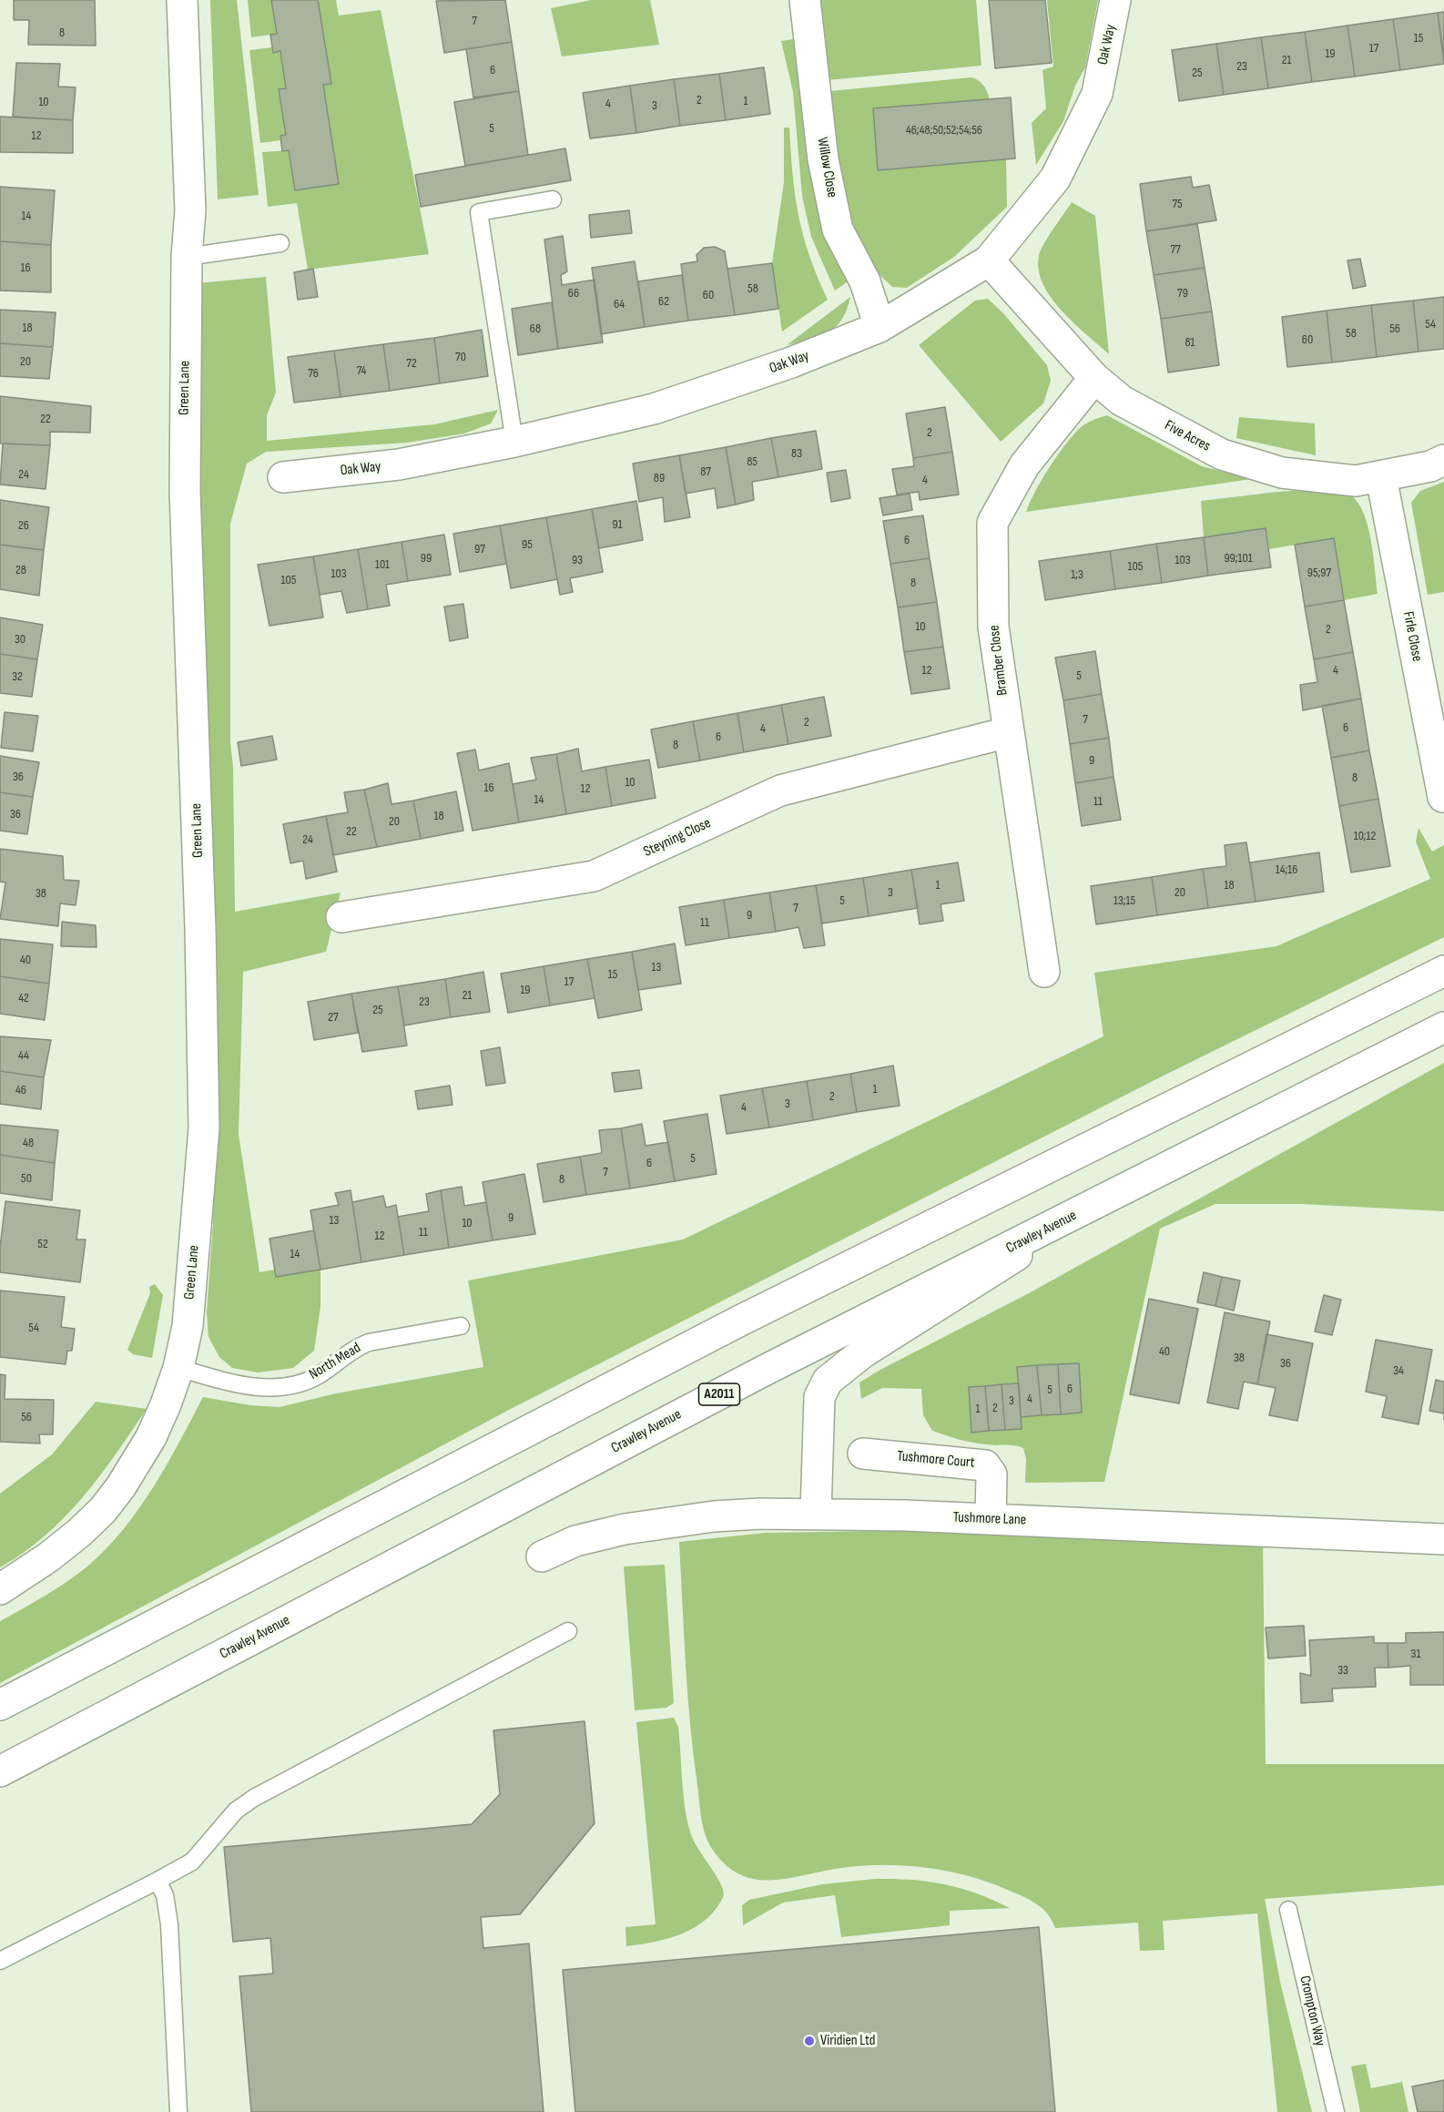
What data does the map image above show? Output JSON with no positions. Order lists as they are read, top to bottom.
{
  "streets": {
    "street": [
      "Oak Way",
      "Willow Close",
      "Green Lane",
      "Five Acres",
      "Firle Close",
      "Bramber Close",
      "Steyning Close",
      "Crawley Avenue",
      "A2011",
      "Tushmore Court",
      "Tushmore Lane"
    ],
    "lane": ["North Mead", "Crompton Way"]
  },
  "crossings": [
    ["Oak Way", "Willow Close"],
    ["Oak Way", "Five Acres"],
    ["Green Lane", "North Mead"],
    ["Five Acres", "Firle Close"],
    ["Five Acres", "Bramber Close"],
    ["Bramber Close", "Steyning Close"],
    ["Tushmore Court", "Tushmore Lane"]
  ],
  "places": ["Viridien Ltd"],
  "house_numbers": [
    "7",
    "8",
    "15",
    "17",
    "19",
    "21",
    "23",
    "6",
    "25",
    "2",
    "1",
    "10",
    "4",
    "3",
    "5",
    "46;48;50;52;54;56",
    "12",
    "75",
    "14",
    "77",
    "16",
    "58",
    "66",
    "79",
    "60",
    "62",
    "64",
    "54",
    "18",
    "68",
    "56",
    "58",
    "60",
    "81",
    "70",
    "20",
    "72",
    "74",
    "76",
    "22",
    "2",
    "83",
    "85",
    "87",
    "24",
    "89",
    "4",
    "91",
    "26",
    "6",
    "95",
    "97",
    "99",
    "99;101",
    "93",
    "103",
    "101",
    "105",
    "28",
    "95;97",
    "103",
    "1;3",
    "105",
    "8",
    "10",
    "2",
    "30",
    "12",
    "4",
    "5",
    "32",
    "7",
    "2",
    "6",
    "4",
    "6",
    "8",
    "9",
    "36",
    "8",
    "10",
    "16",
    "12",
    "14",
    "11",
    "36",
    "18",
    "20",
    "22",
    "10;12",
    "24",
    "14;16",
    "1",
    "18",
    "3",
    "20",
    "38",
    "5",
    "13;15",
    "7",
    "9",
    "11",
    "40",
    "13",
    "15",
    "17",
    "19",
    "21",
    "42",
    "23",
    "25",
    "27",
    "44",
    "1",
    "46",
    "2",
    "3",
    "4",
    "48",
    "5",
    "6",
    "7",
    "50",
    "8",
    "9",
    "13",
    "10",
    "11",
    "12",
    "52",
    "14",
    "54",
    "40",
    "38",
    "36",
    "34",
    "6",
    "5",
    "4",
    "3",
    "2",
    "1",
    "56",
    "31",
    "33"
  ]
}
